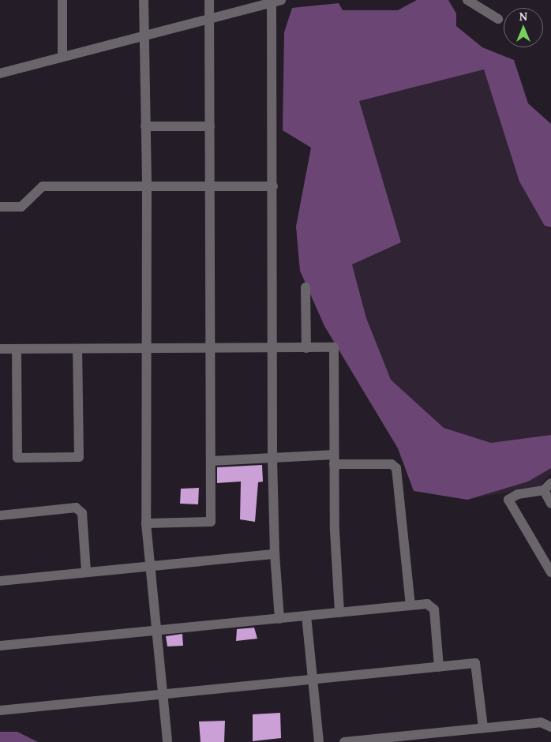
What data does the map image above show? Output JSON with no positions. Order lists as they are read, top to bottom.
{
  "north": "top"
}
